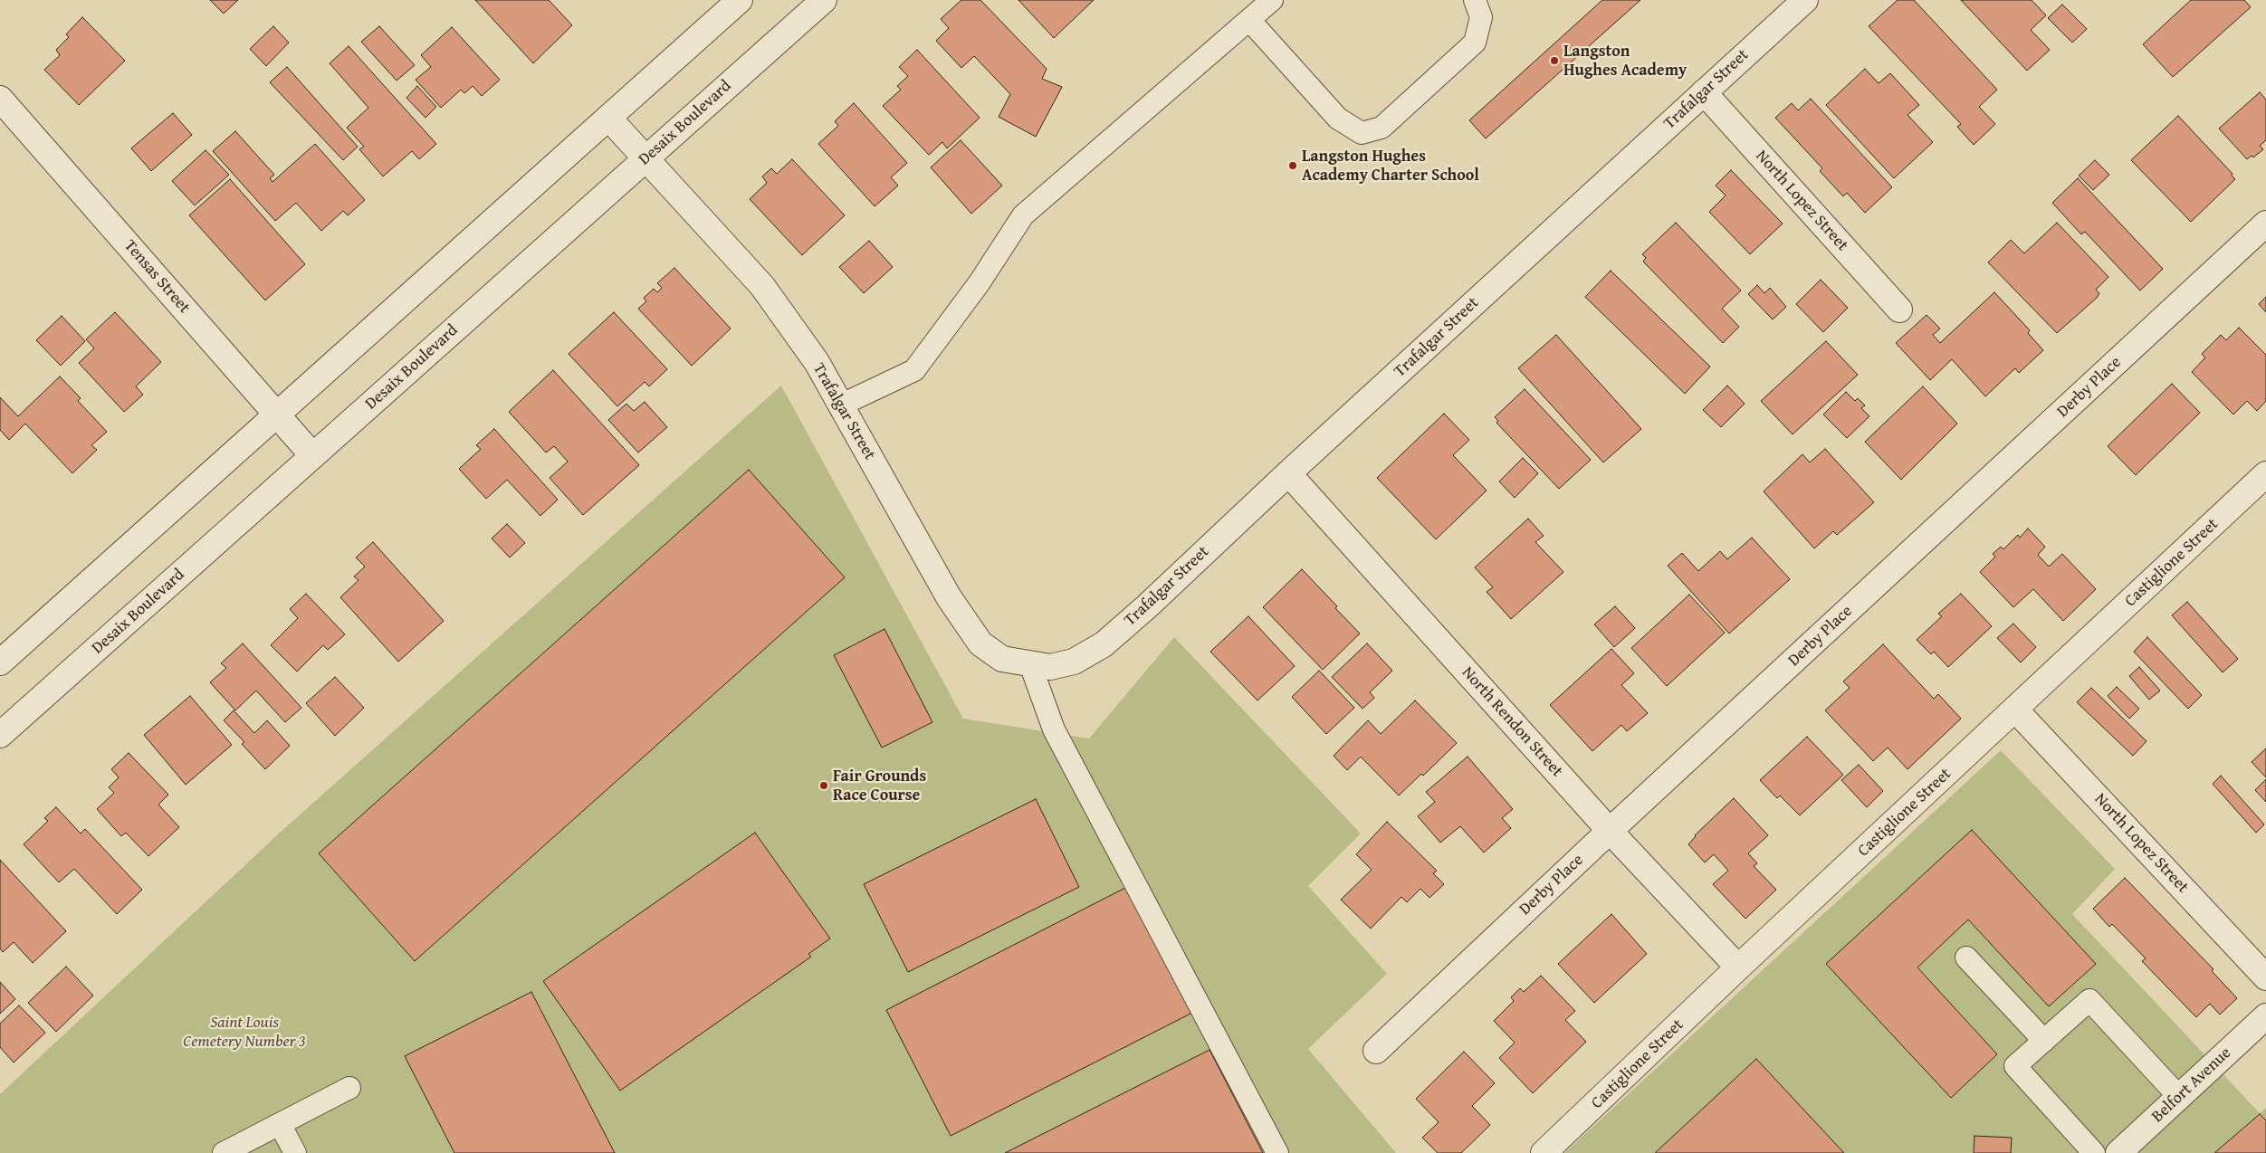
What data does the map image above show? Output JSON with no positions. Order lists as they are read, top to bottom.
{
  "streets": {
    "street": [
      "Trafalgar Street",
      "Desaix Boulevard",
      "North Lopez Street",
      "Tensas Street",
      "Derby Place",
      "Castiglione Street",
      "North Rendon Street",
      "Belfort Avenue"
    ]
  },
  "crossings": [
    ["Trafalgar Street", "Desaix Boulevard"],
    ["Trafalgar Street", "North Lopez Street"],
    ["Trafalgar Street", "North Rendon Street"],
    ["Desaix Boulevard", "Tensas Street"],
    ["North Lopez Street", "Castiglione Street"],
    ["Derby Place", "North Rendon Street"],
    ["Castiglione Street", "North Rendon Street"]
  ],
  "parks": ["Saint Louis Cemetery Number 3"],
  "places": ["Langston Hughes Academy", "Langston Hughes Academy Charter School", "Fair Grounds Race Course"]
}
